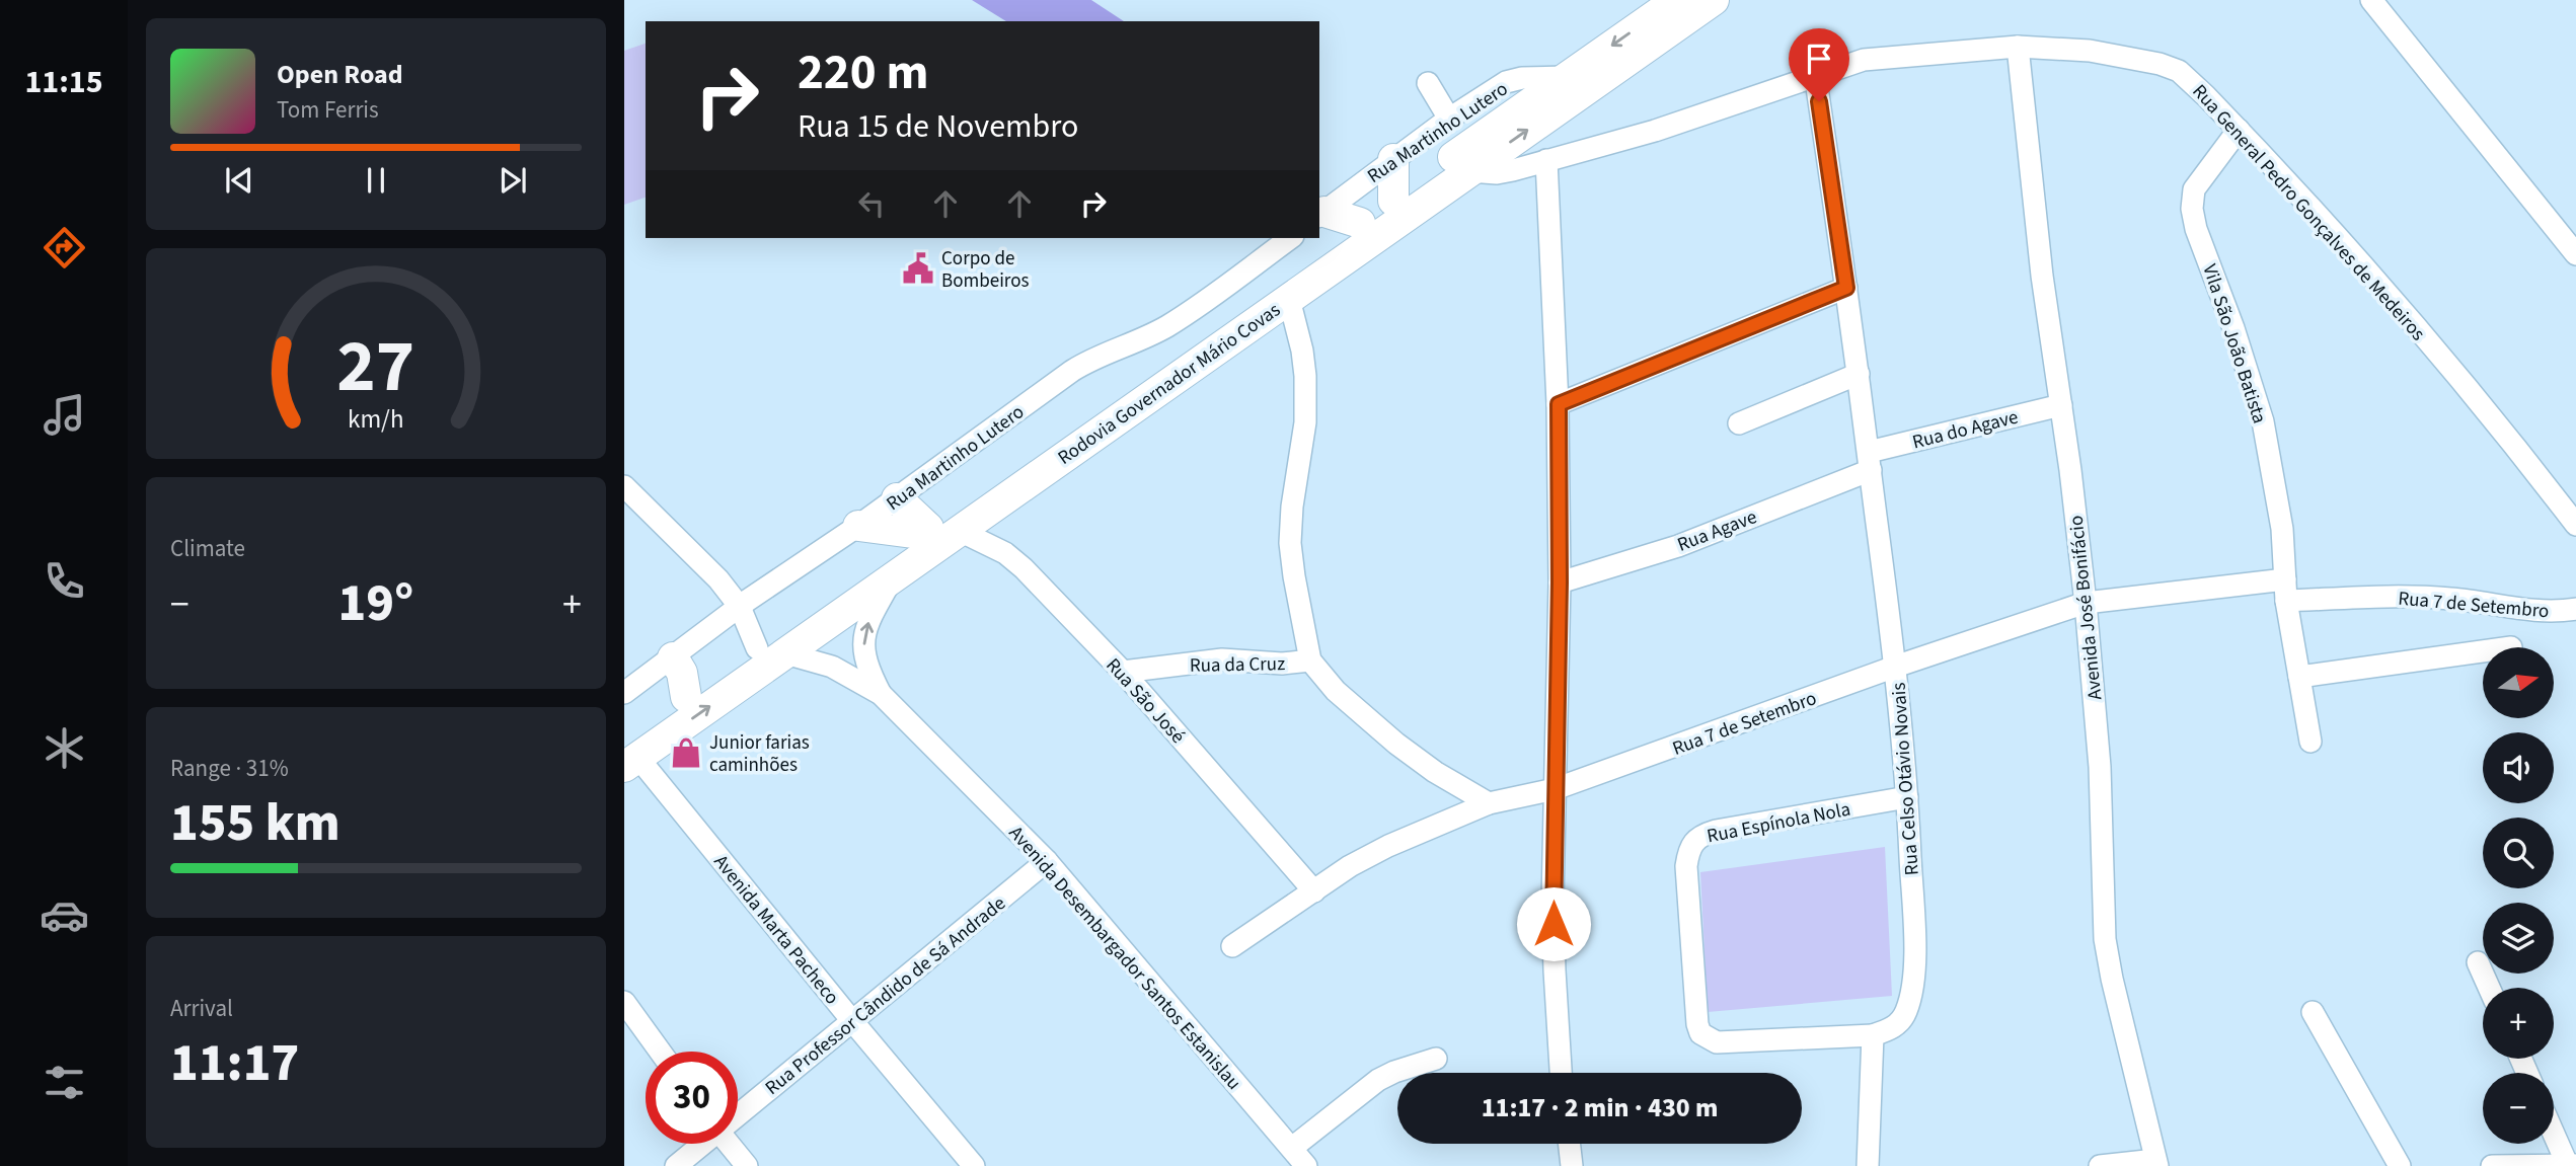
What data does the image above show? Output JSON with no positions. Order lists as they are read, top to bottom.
{
  "streets": {
    "highway": ["Rodovia Governador Mário Covas"],
    "street": [
      "Rua Martinho Lutero",
      "Rua General Pedro Gonçalves de Medeiros",
      "Vila São João Batista",
      "Rua do Agave",
      "Rua Agave",
      "Rua 7 de Setembro",
      "Avenida José Bonifácio",
      "Rua da Cruz",
      "Rua São José",
      "Rua Celso Otávio Novais",
      "Rua Espínola Nola",
      "Avenida Marta Pacheco",
      "Avenida Desembargador Santos Estanislau",
      "Rua Professor Cândido de Sá Andrade"
    ]
  },
  "crossings": [
    ["Rua Martinho Lutero", "Rodovia Governador Mário Covas"],
    ["Rua General Pedro Gonçalves de Medeiros", "Vila São João Batista"],
    ["Rua General Pedro Gonçalves de Medeiros", "Rodovia Governador Mário Covas"],
    ["Rua General Pedro Gonçalves de Medeiros", "Avenida José Bonifácio"],
    ["Rua General Pedro Gonçalves de Medeiros", "Rua Celso Otávio Novais"],
    ["Vila São João Batista", "Rua 7 de Setembro"],
    ["Rodovia Governador Mário Covas", "Rua São José"],
    ["Rodovia Governador Mário Covas", "Avenida Marta Pacheco"],
    ["Rodovia Governador Mário Covas", "Avenida Desembargador Santos Estanislau"],
    ["Rua do Agave", "Rua Agave"],
    ["Rua do Agave", "Avenida José Bonifácio"],
    ["Rua do Agave", "Rua Celso Otávio Novais"],
    ["Rua Agave", "Rua Celso Otávio Novais"],
    ["Rua 7 de Setembro", "Avenida José Bonifácio"],
    ["Rua 7 de Setembro", "Rua São José"],
    ["Rua 7 de Setembro", "Rua Celso Otávio Novais"],
    ["Rua da Cruz", "Rua São José"],
    ["Rua Celso Otávio Novais", "Rua Espínola Nola"],
    ["Avenida Marta Pacheco", "Rua Professor Cândido de Sá Andrade"],
    ["Avenida Desembargador Santos Estanislau", "Rua Professor Cândido de Sá Andrade"]
  ],
  "places": {
    "public building": ["Corpo de Bombeiros"],
    "shop": ["Junior farias caminhões"]
  },
  "north": "right",
  "page": {
    "tabs": "11:15",
    "turn": ["220 m", "Rua 15 de Novembro"],
    "song": ["Open Road", "Tom Ferris"],
    "tile": [
      "Climate",
      ["Range · 31%", "155 km"],
      ["Arrival", "11:17"]
    ],
    "heat": ["−", "19°", "+"],
    "map_buttons": ["+", "−"],
    "limit": "30",
    "trip": "11:17 · 2 min · 430 m",
    "gauge": ["27", "km/h"]
  }
}
